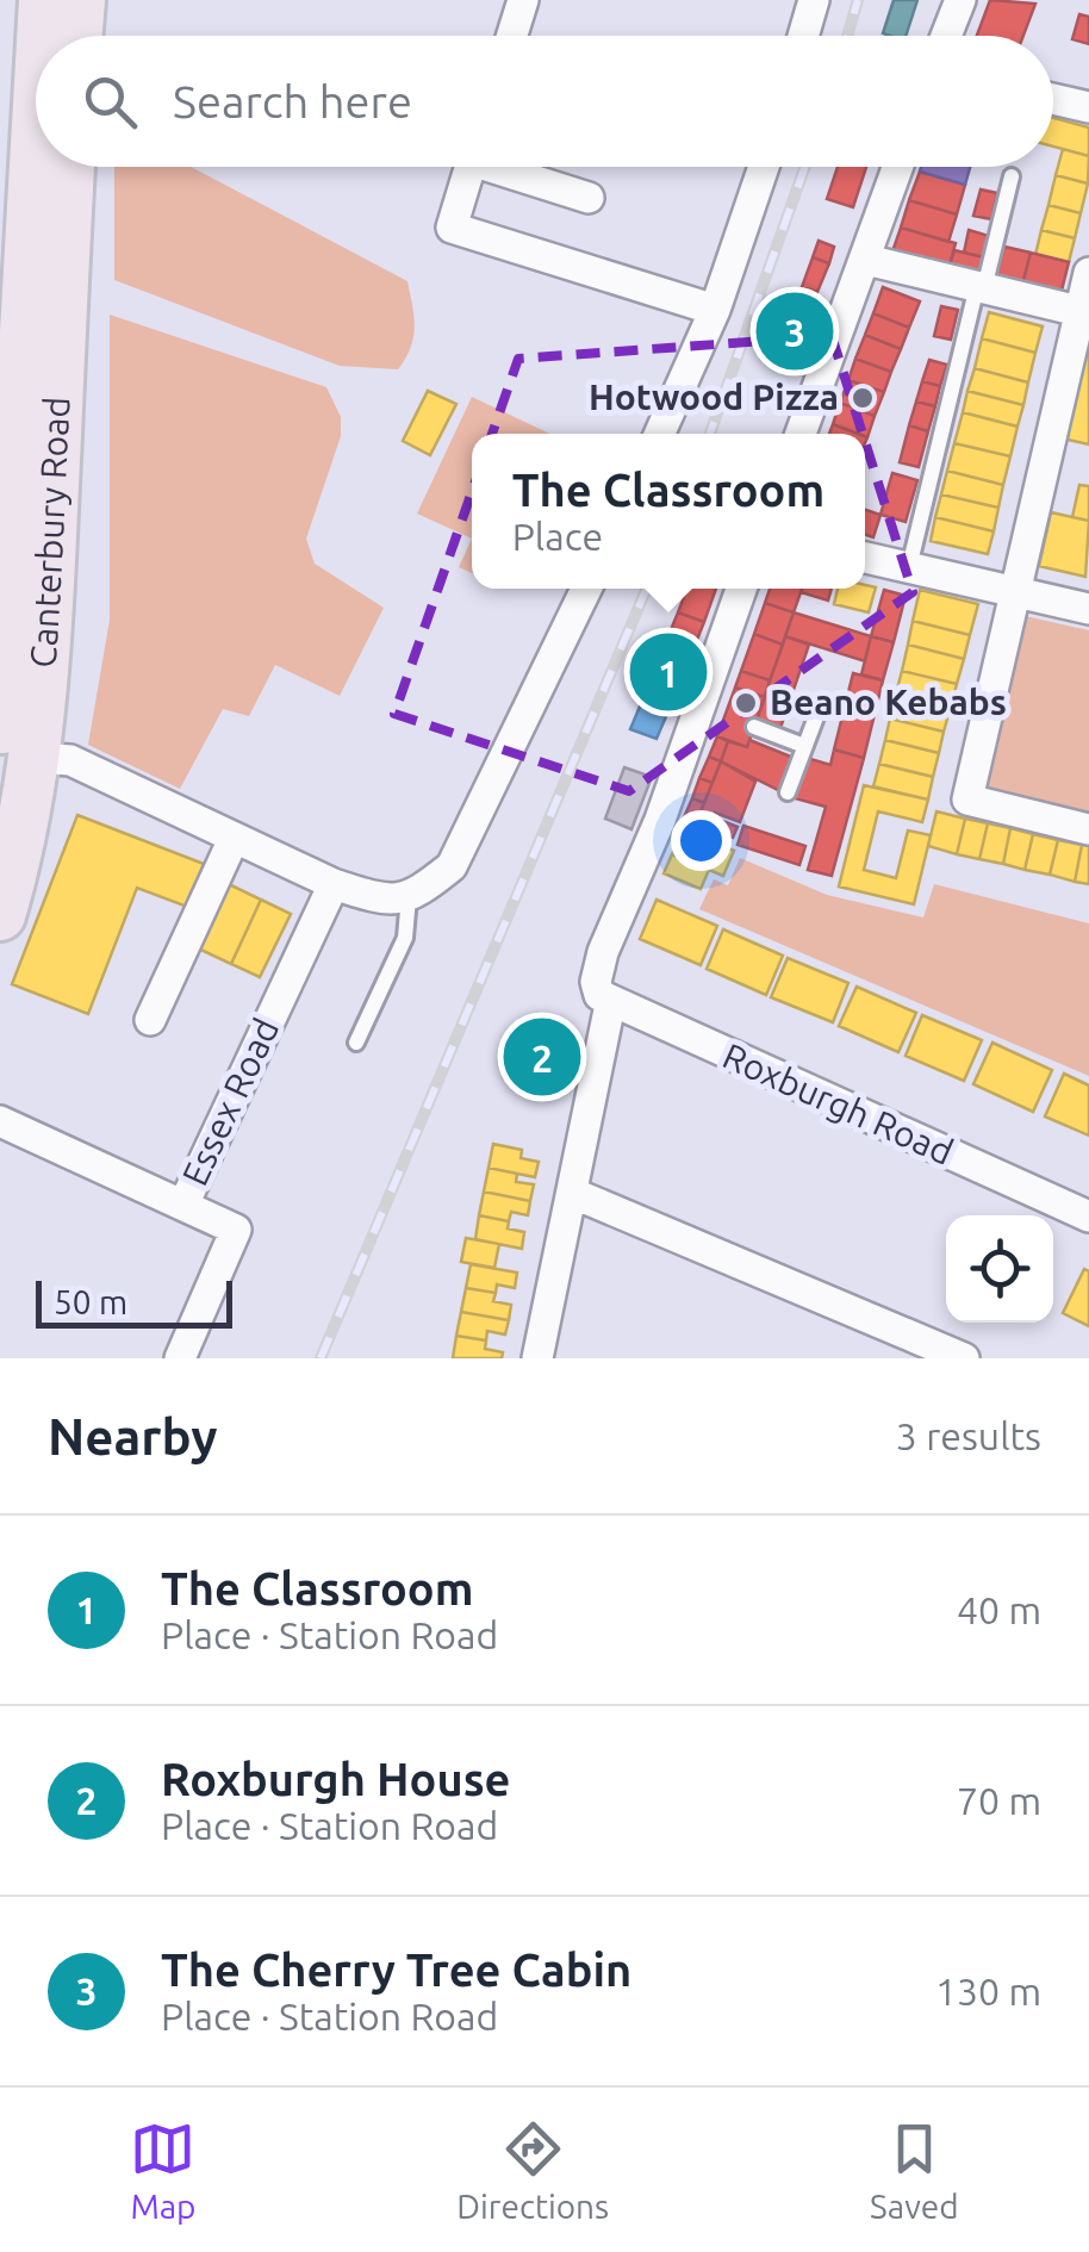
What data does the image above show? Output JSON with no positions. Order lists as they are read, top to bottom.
{
  "streets": {
    "highway": ["Canterbury Road"],
    "street": ["Essex Road", "Roxburgh Road"]
  },
  "places": ["Hotwood Pizza", "Beano Kebabs"],
  "scale_bar": "50 m",
  "page": {
    "search": "Search here",
    "pins": ["3", "1", "2"],
    "popup": ["The Classroom", "Place"],
    "scale": "50 m",
    "heading": ["Nearby", "3 results"],
    "list": [
      {
        "mark": "1",
        "name": "The Classroom",
        "note": "Place · Station Road",
        "value": "40 m"
      },
      {
        "mark": "2",
        "name": "Roxburgh House",
        "note": "Place · Station Road",
        "value": "70 m"
      },
      {
        "mark": "3",
        "name": "The Cherry Tree Cabin",
        "note": "Place · Station Road",
        "value": "130 m"
      }
    ],
    "nav": ["Map", "Directions", "Saved"]
  }
}
